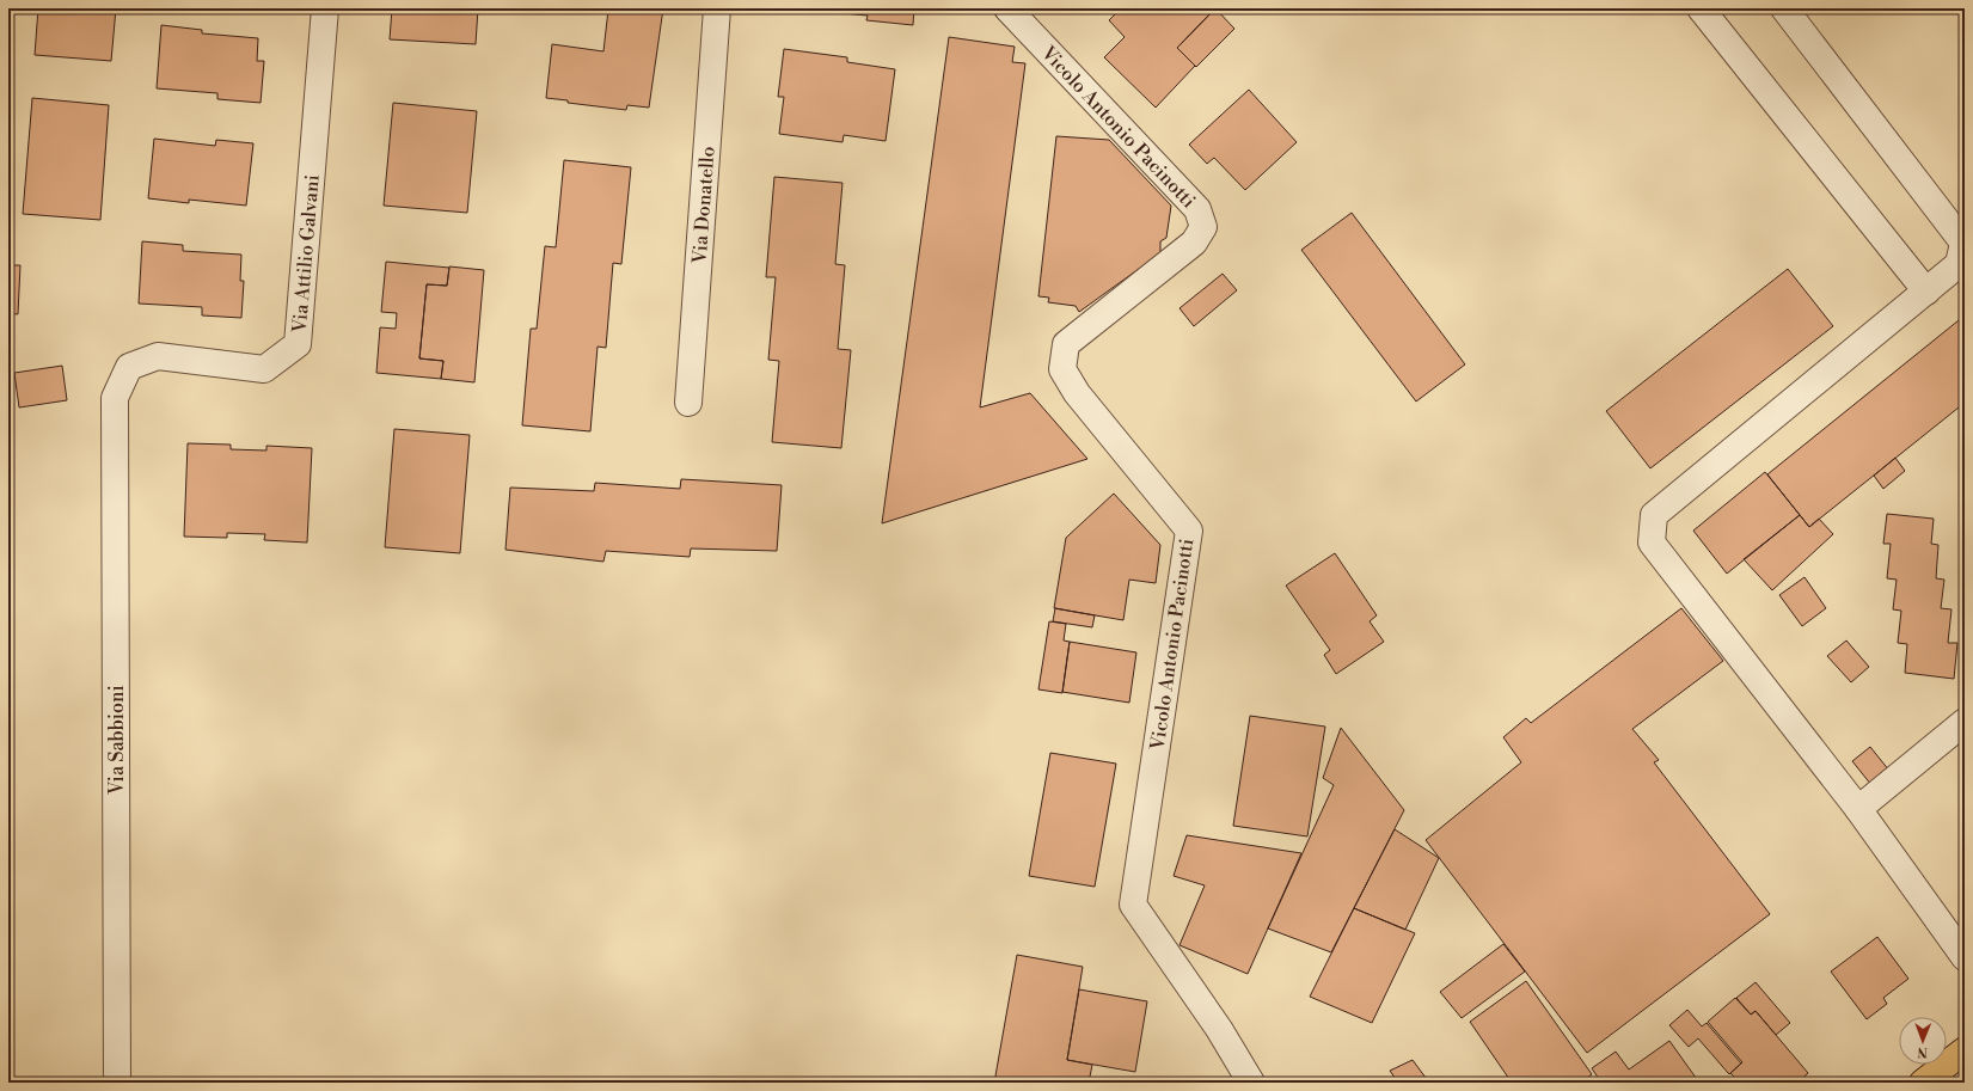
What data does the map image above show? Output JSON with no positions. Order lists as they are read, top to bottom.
{
  "streets": {
    "street": [
      "Vicolo Antonio Pacinotti",
      "Via Donatello",
      "Via Attilio Galvani",
      "Via Sabbioni"
    ]
  },
  "crossings": [
    ["Via Attilio Galvani", "Via Sabbioni"]
  ],
  "north": "bottom"
}
